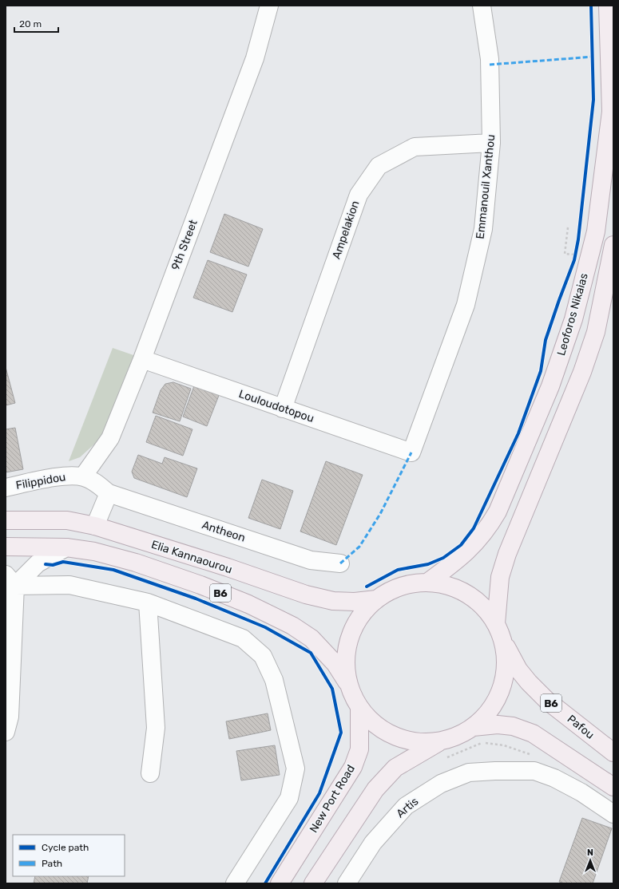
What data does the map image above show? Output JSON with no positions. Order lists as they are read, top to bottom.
{
  "streets": {
    "main road": [
      "Leoforos Nikaias",
      "Elia Kannaourou",
      "B6",
      "Pafou",
      "New Port Road"
    ],
    "street": [
      "Emmanouil Xanthou",
      "Ampelakion",
      "9th Street",
      "Louloudotopou",
      "Filippidou",
      "Antheon",
      "Artis"
    ]
  },
  "crossings": [
    ["Emmanouil Xanthou", "Ampelakion"],
    ["Emmanouil Xanthou", "Louloudotopou"],
    ["Ampelakion", "Louloudotopou"],
    ["9th Street", "Louloudotopou"],
    ["9th Street", "Filippidou"],
    ["Leoforos Nikaias", "B6"],
    ["Filippidou", "Antheon"],
    ["Elia Kannaourou", "B6"],
    ["B6", "Pafou"],
    ["B6", "New Port Road"]
  ],
  "legend": ["Cycle path", "Path"],
  "scale_bar": "20 m",
  "north": "top"
}
